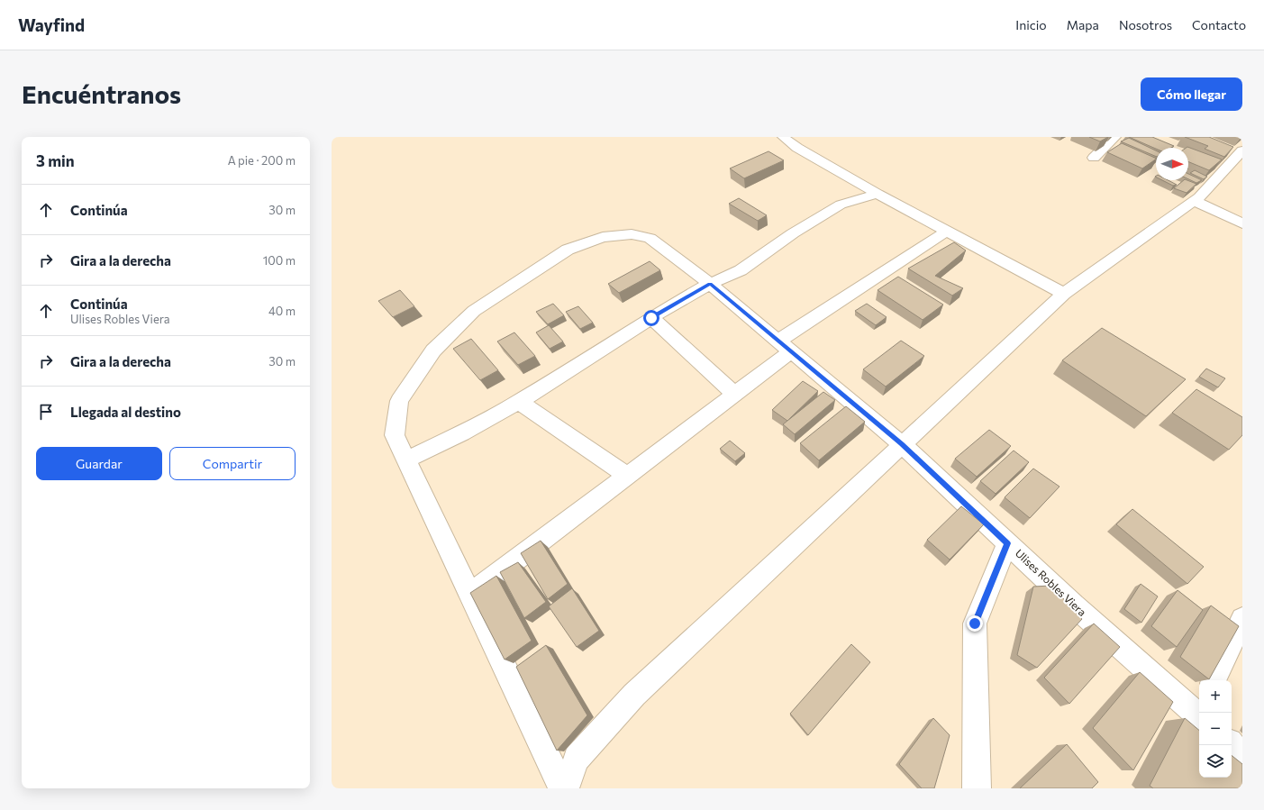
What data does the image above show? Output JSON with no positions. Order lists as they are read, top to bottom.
{
  "streets": {
    "street": ["Ulises Robles Viera"]
  },
  "north": "right",
  "page": {
    "header": "Wayfind",
    "nav": [
      "Inicio",
      "Mapa",
      "Nosotros",
      "Contacto"
    ],
    "buttons": [
      "Cómo llegar",
      ["Guardar", "Compartir"]
    ],
    "title": "Encuéntranos",
    "heading": ["3 min", "A pie · 200 m"],
    "list": [
      ["Continúa", "30 m"],
      ["Gira a la derecha", "100 m"],
      ["Continúa", "Ulises Robles Viera", "40 m"],
      ["Gira a la derecha", "30 m"],
      "Llegada al destino"
    ],
    "map_buttons": ["+", "−"]
  }
}
